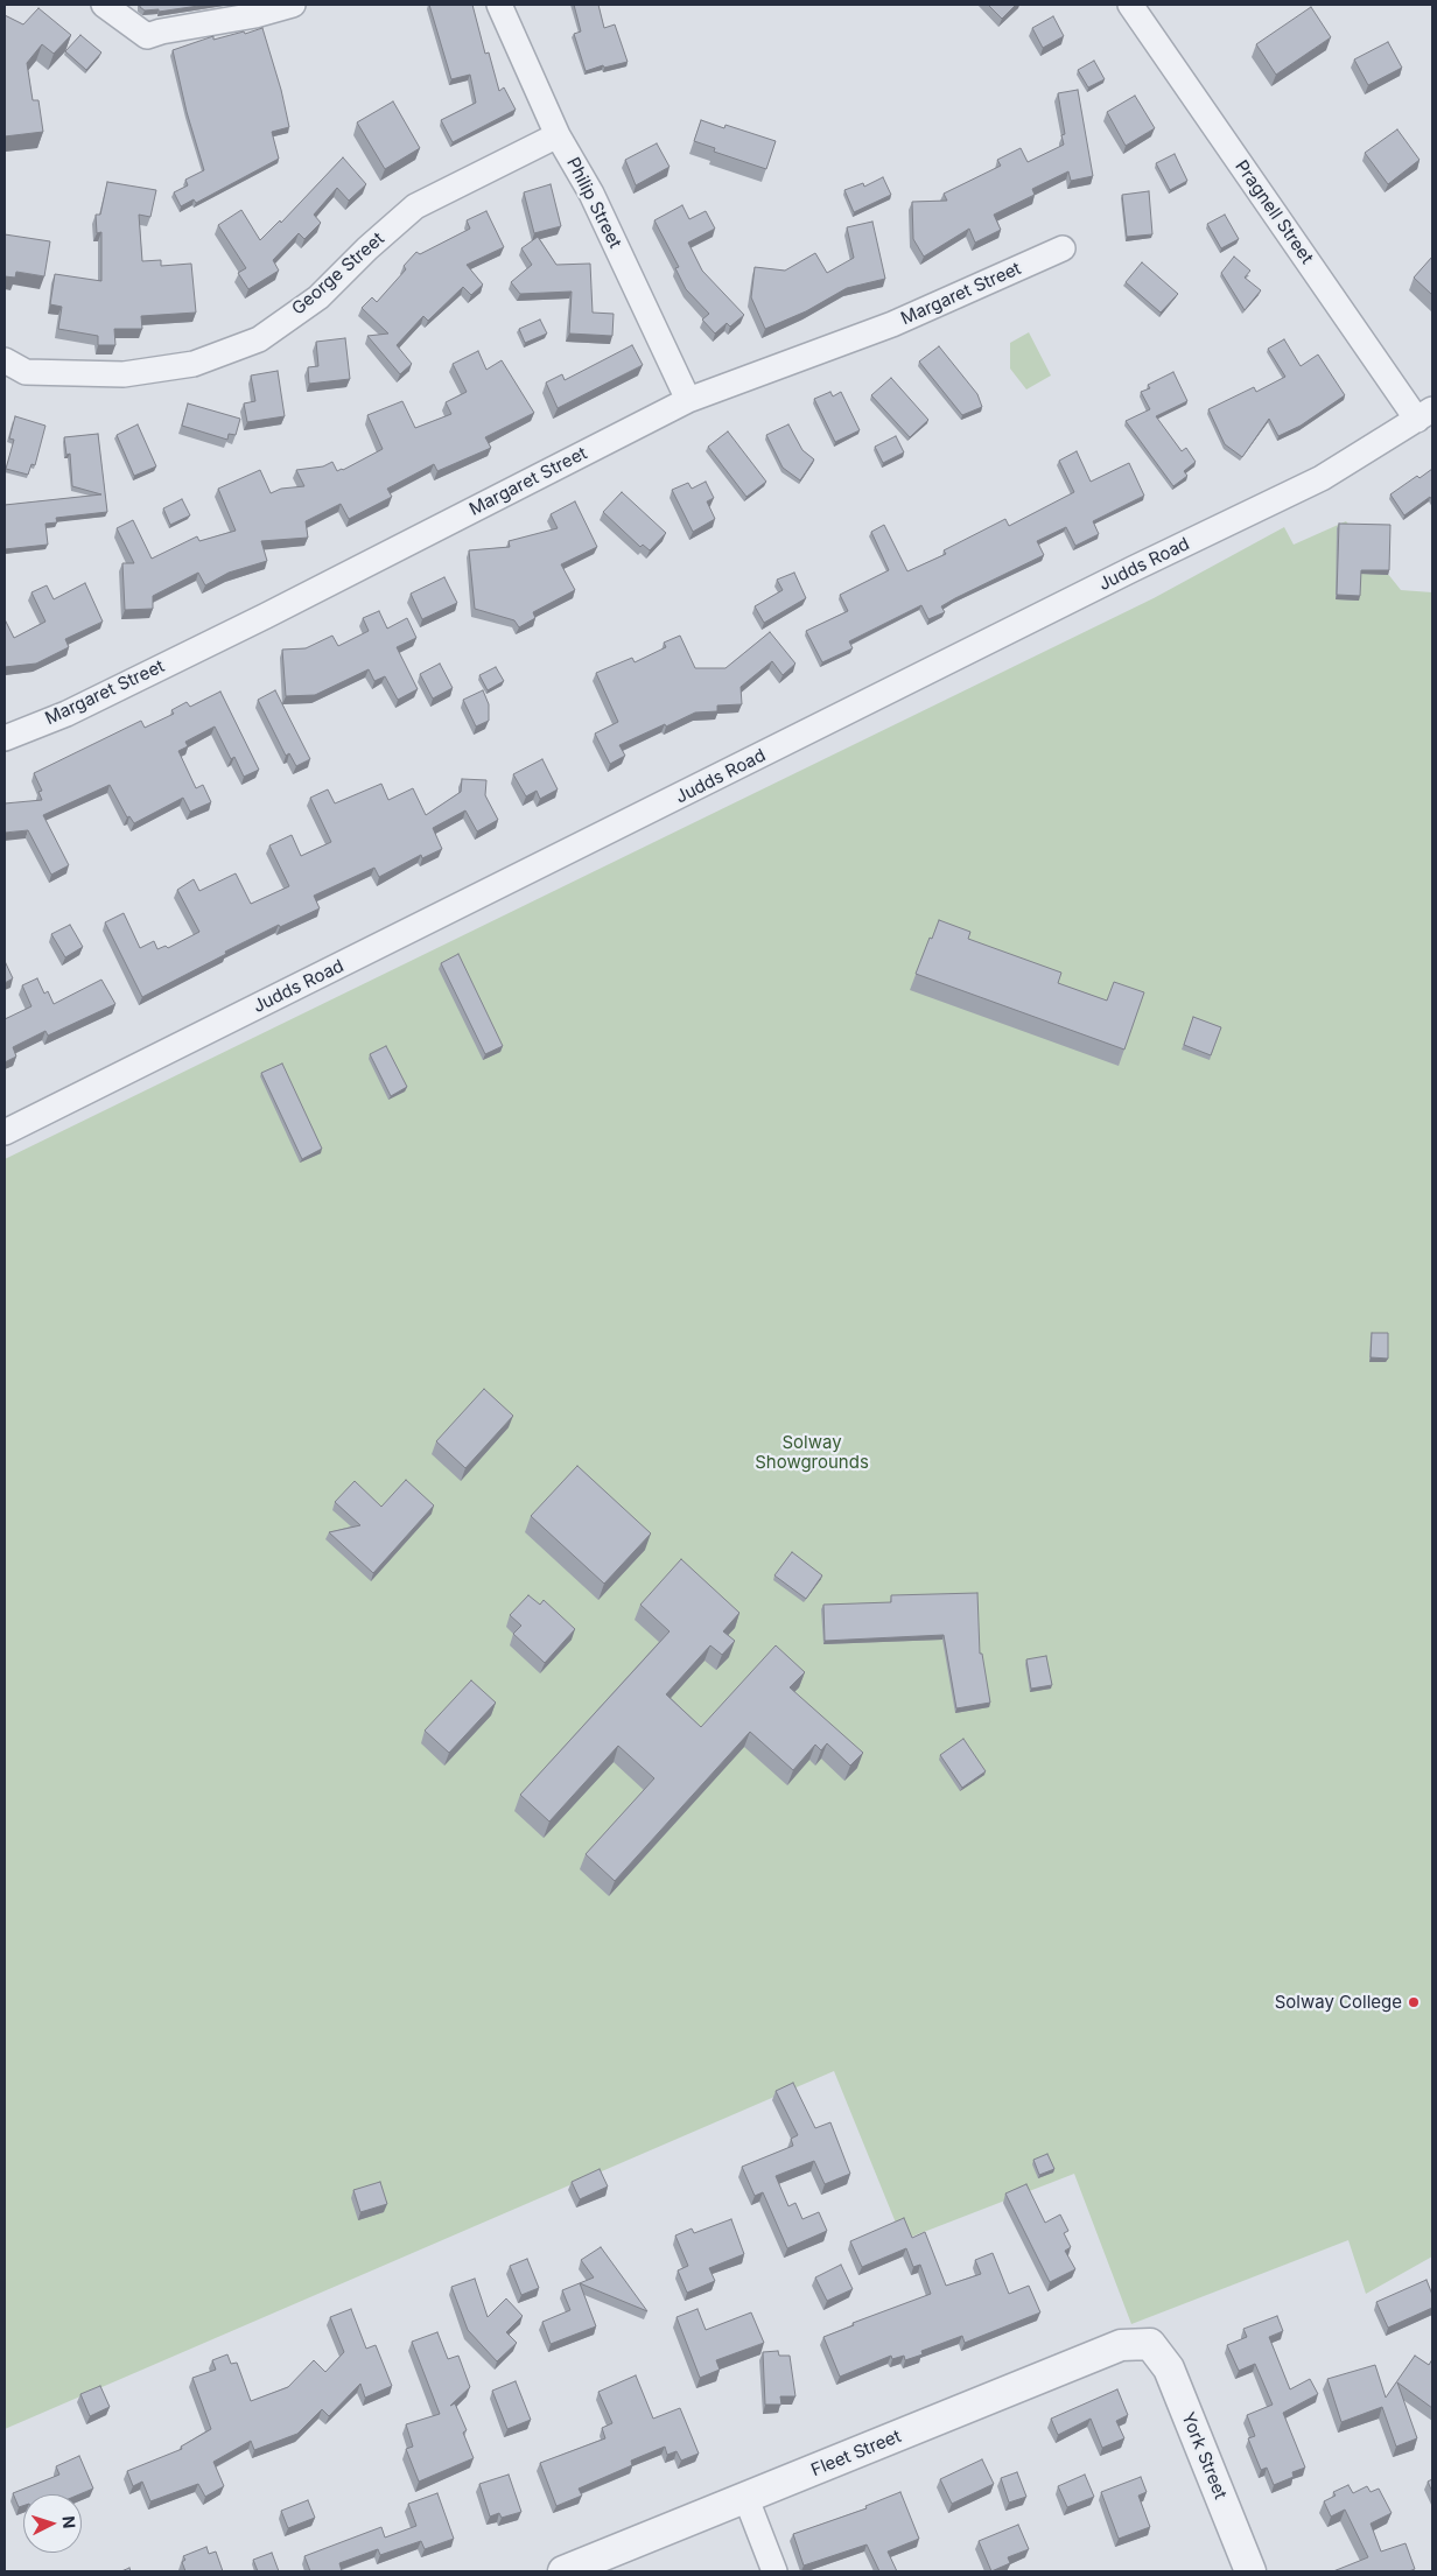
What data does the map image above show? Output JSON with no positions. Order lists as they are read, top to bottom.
{
  "streets": {
    "street": [
      "Philip Street",
      "Pragnell Street",
      "George Street",
      "Margaret Street",
      "Judds Road",
      "Fleet Street",
      "York Street"
    ]
  },
  "crossings": [
    ["Philip Street", "George Street"],
    ["Philip Street", "Margaret Street"],
    ["Pragnell Street", "Judds Road"],
    ["Fleet Street", "York Street"]
  ],
  "parks": ["Solway Showgrounds"],
  "places": ["Solway College"],
  "north": "right"
}
